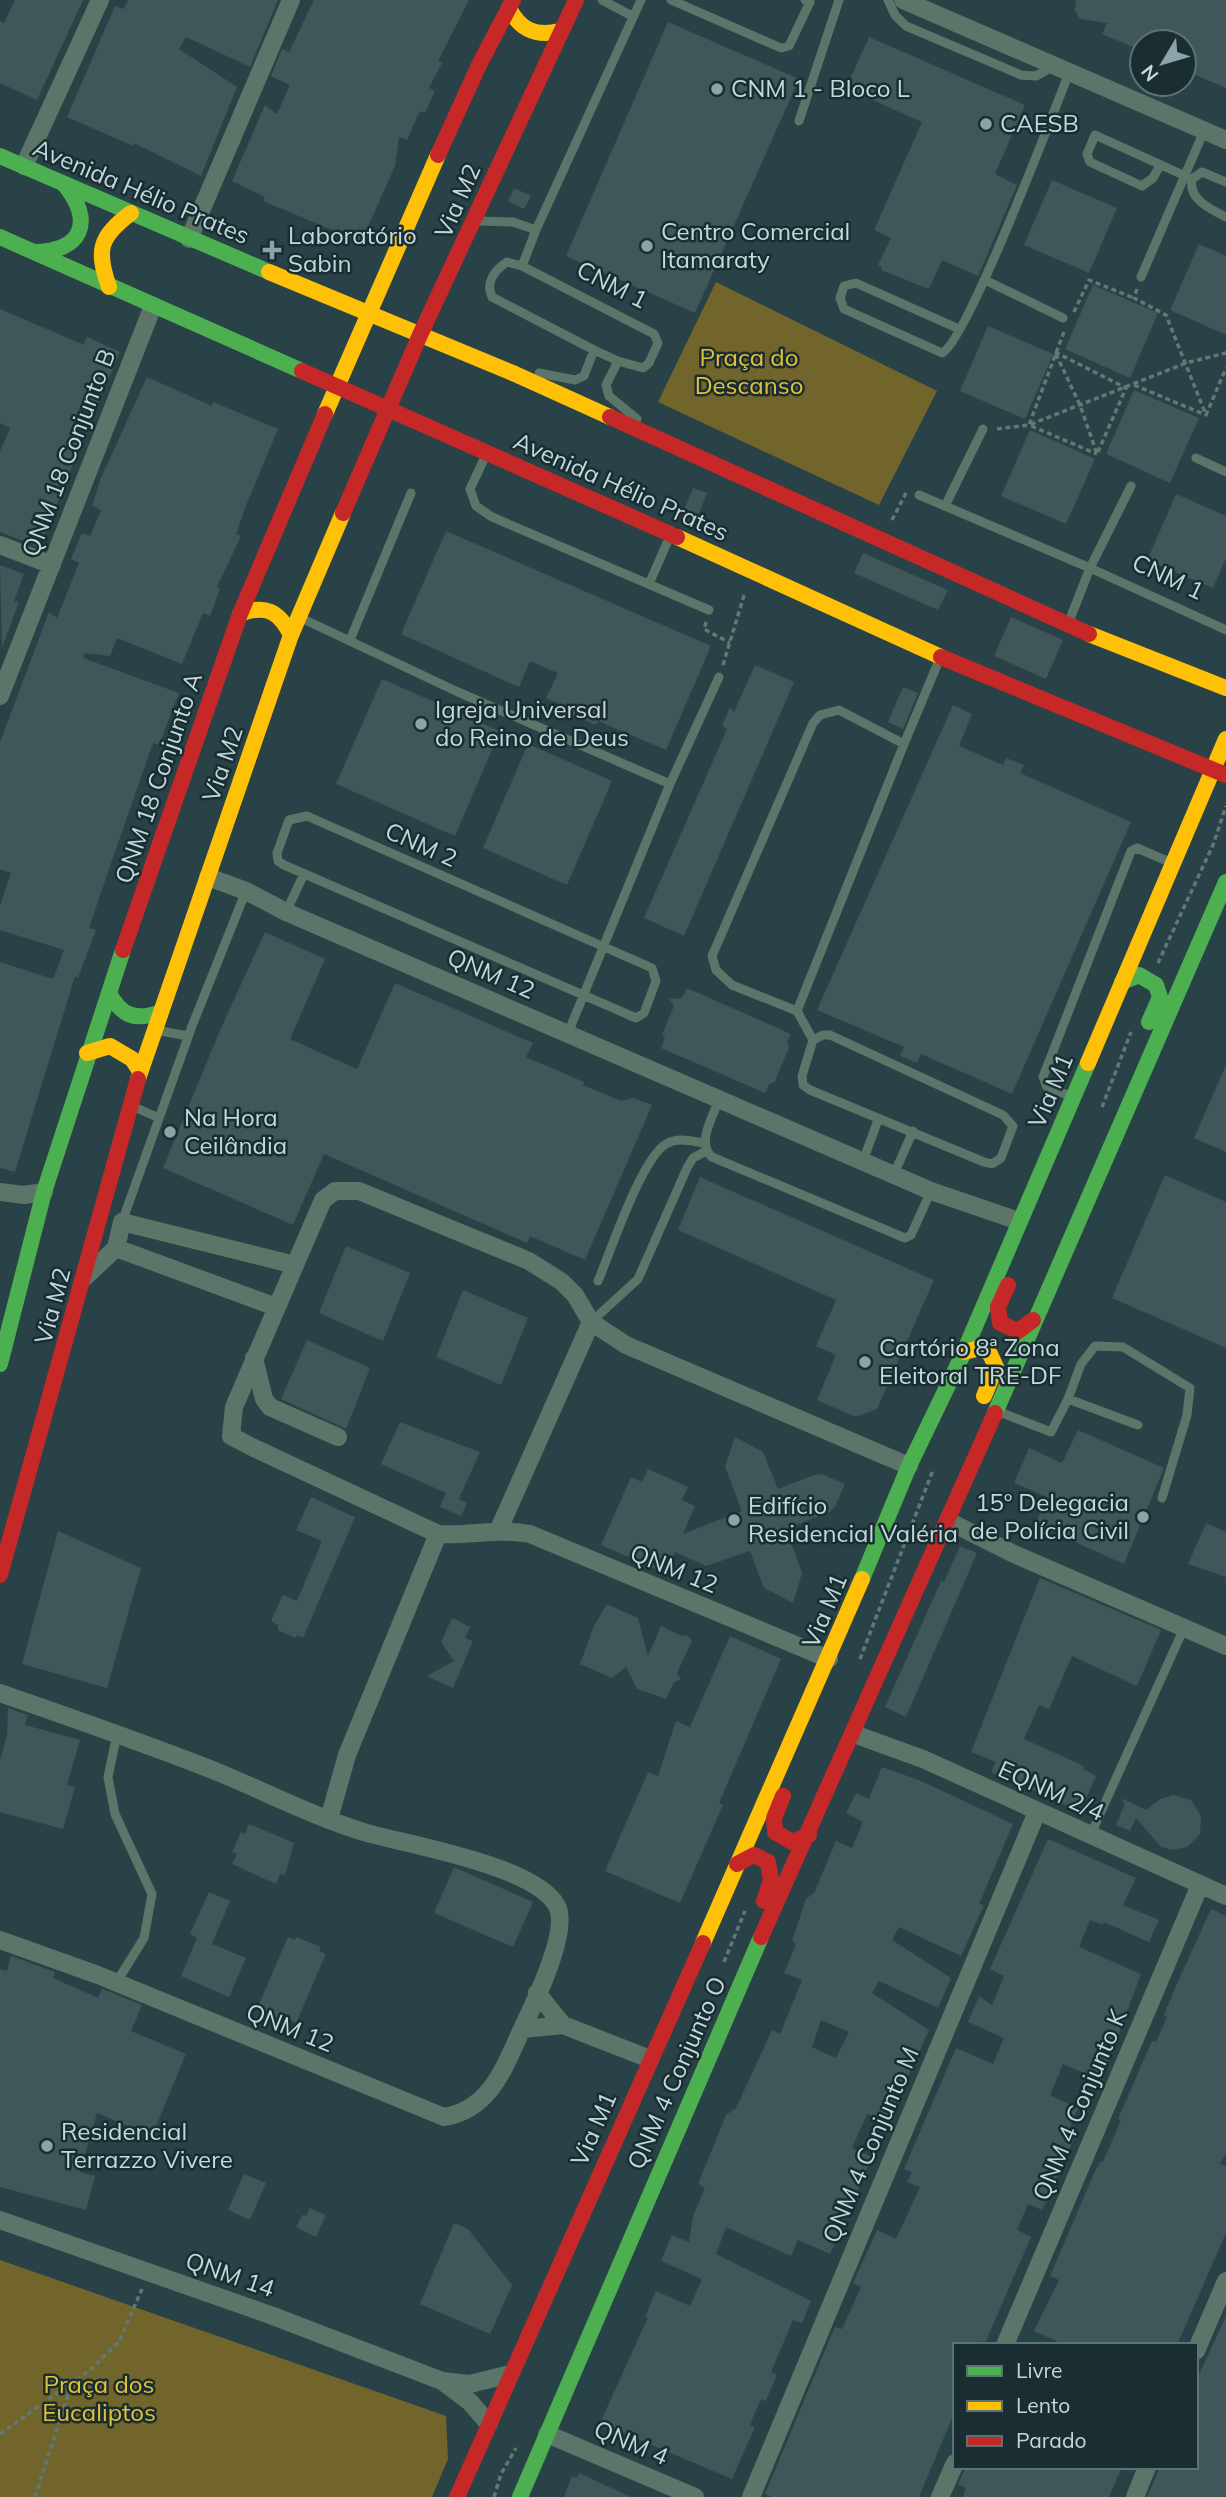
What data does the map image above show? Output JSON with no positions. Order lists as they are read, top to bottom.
{
  "streets": {
    "main road": [
      "Avenida Hélio Prates",
      "Via M2",
      "QNM 18 Conjunto A",
      "Via M1",
      "QNM 4 Conjunto O"
    ],
    "street": [
      "QNM 18 Conjunto B",
      "QNM 12",
      "EQNM 2/4",
      "QNM 4 Conjunto K",
      "QNM 4 Conjunto M",
      "QNM 14",
      "QNM 4"
    ],
    "lane": ["CNM 1", "CNM 2"]
  },
  "crossings": [
    ["Avenida Hélio Prates", "Via M2"],
    ["Avenida Hélio Prates", "CNM 1"],
    ["Avenida Hélio Prates", "QNM 18 Conjunto B"],
    ["Avenida Hélio Prates", "QNM 18 Conjunto A"],
    ["Avenida Hélio Prates", "Via M1"],
    ["Via M2", "QNM 18 Conjunto A"],
    ["Via M2", "QNM 12"],
    ["QNM 12", "Via M1"],
    ["Via M1", "QNM 14"],
    ["EQNM 2/4", "QNM 4 Conjunto O"],
    ["EQNM 2/4", "QNM 4 Conjunto K"],
    ["EQNM 2/4", "QNM 4 Conjunto M"],
    ["QNM 4 Conjunto O", "QNM 4"]
  ],
  "parks": ["Praça do Descanso", "Praça dos Eucaliptos"],
  "places": {
    "other": [
      "CNM 1 - Bloco L",
      "CAESB",
      "Centro Comercial Itamaraty",
      "Igreja Universal do Reino de Deus",
      "Na Hora Ceilândia",
      "Cartório 8ª Zona Eleitoral TRE-DF",
      "15º Delegacia de Polícia Civil",
      "Edifício Residencial Valéria",
      "Residencial Terrazzo Vivere"
    ],
    "health": ["Laboratório Sabin"]
  },
  "legend": ["Livre", "Lento", "Parado"],
  "north": "bottom left"
}
